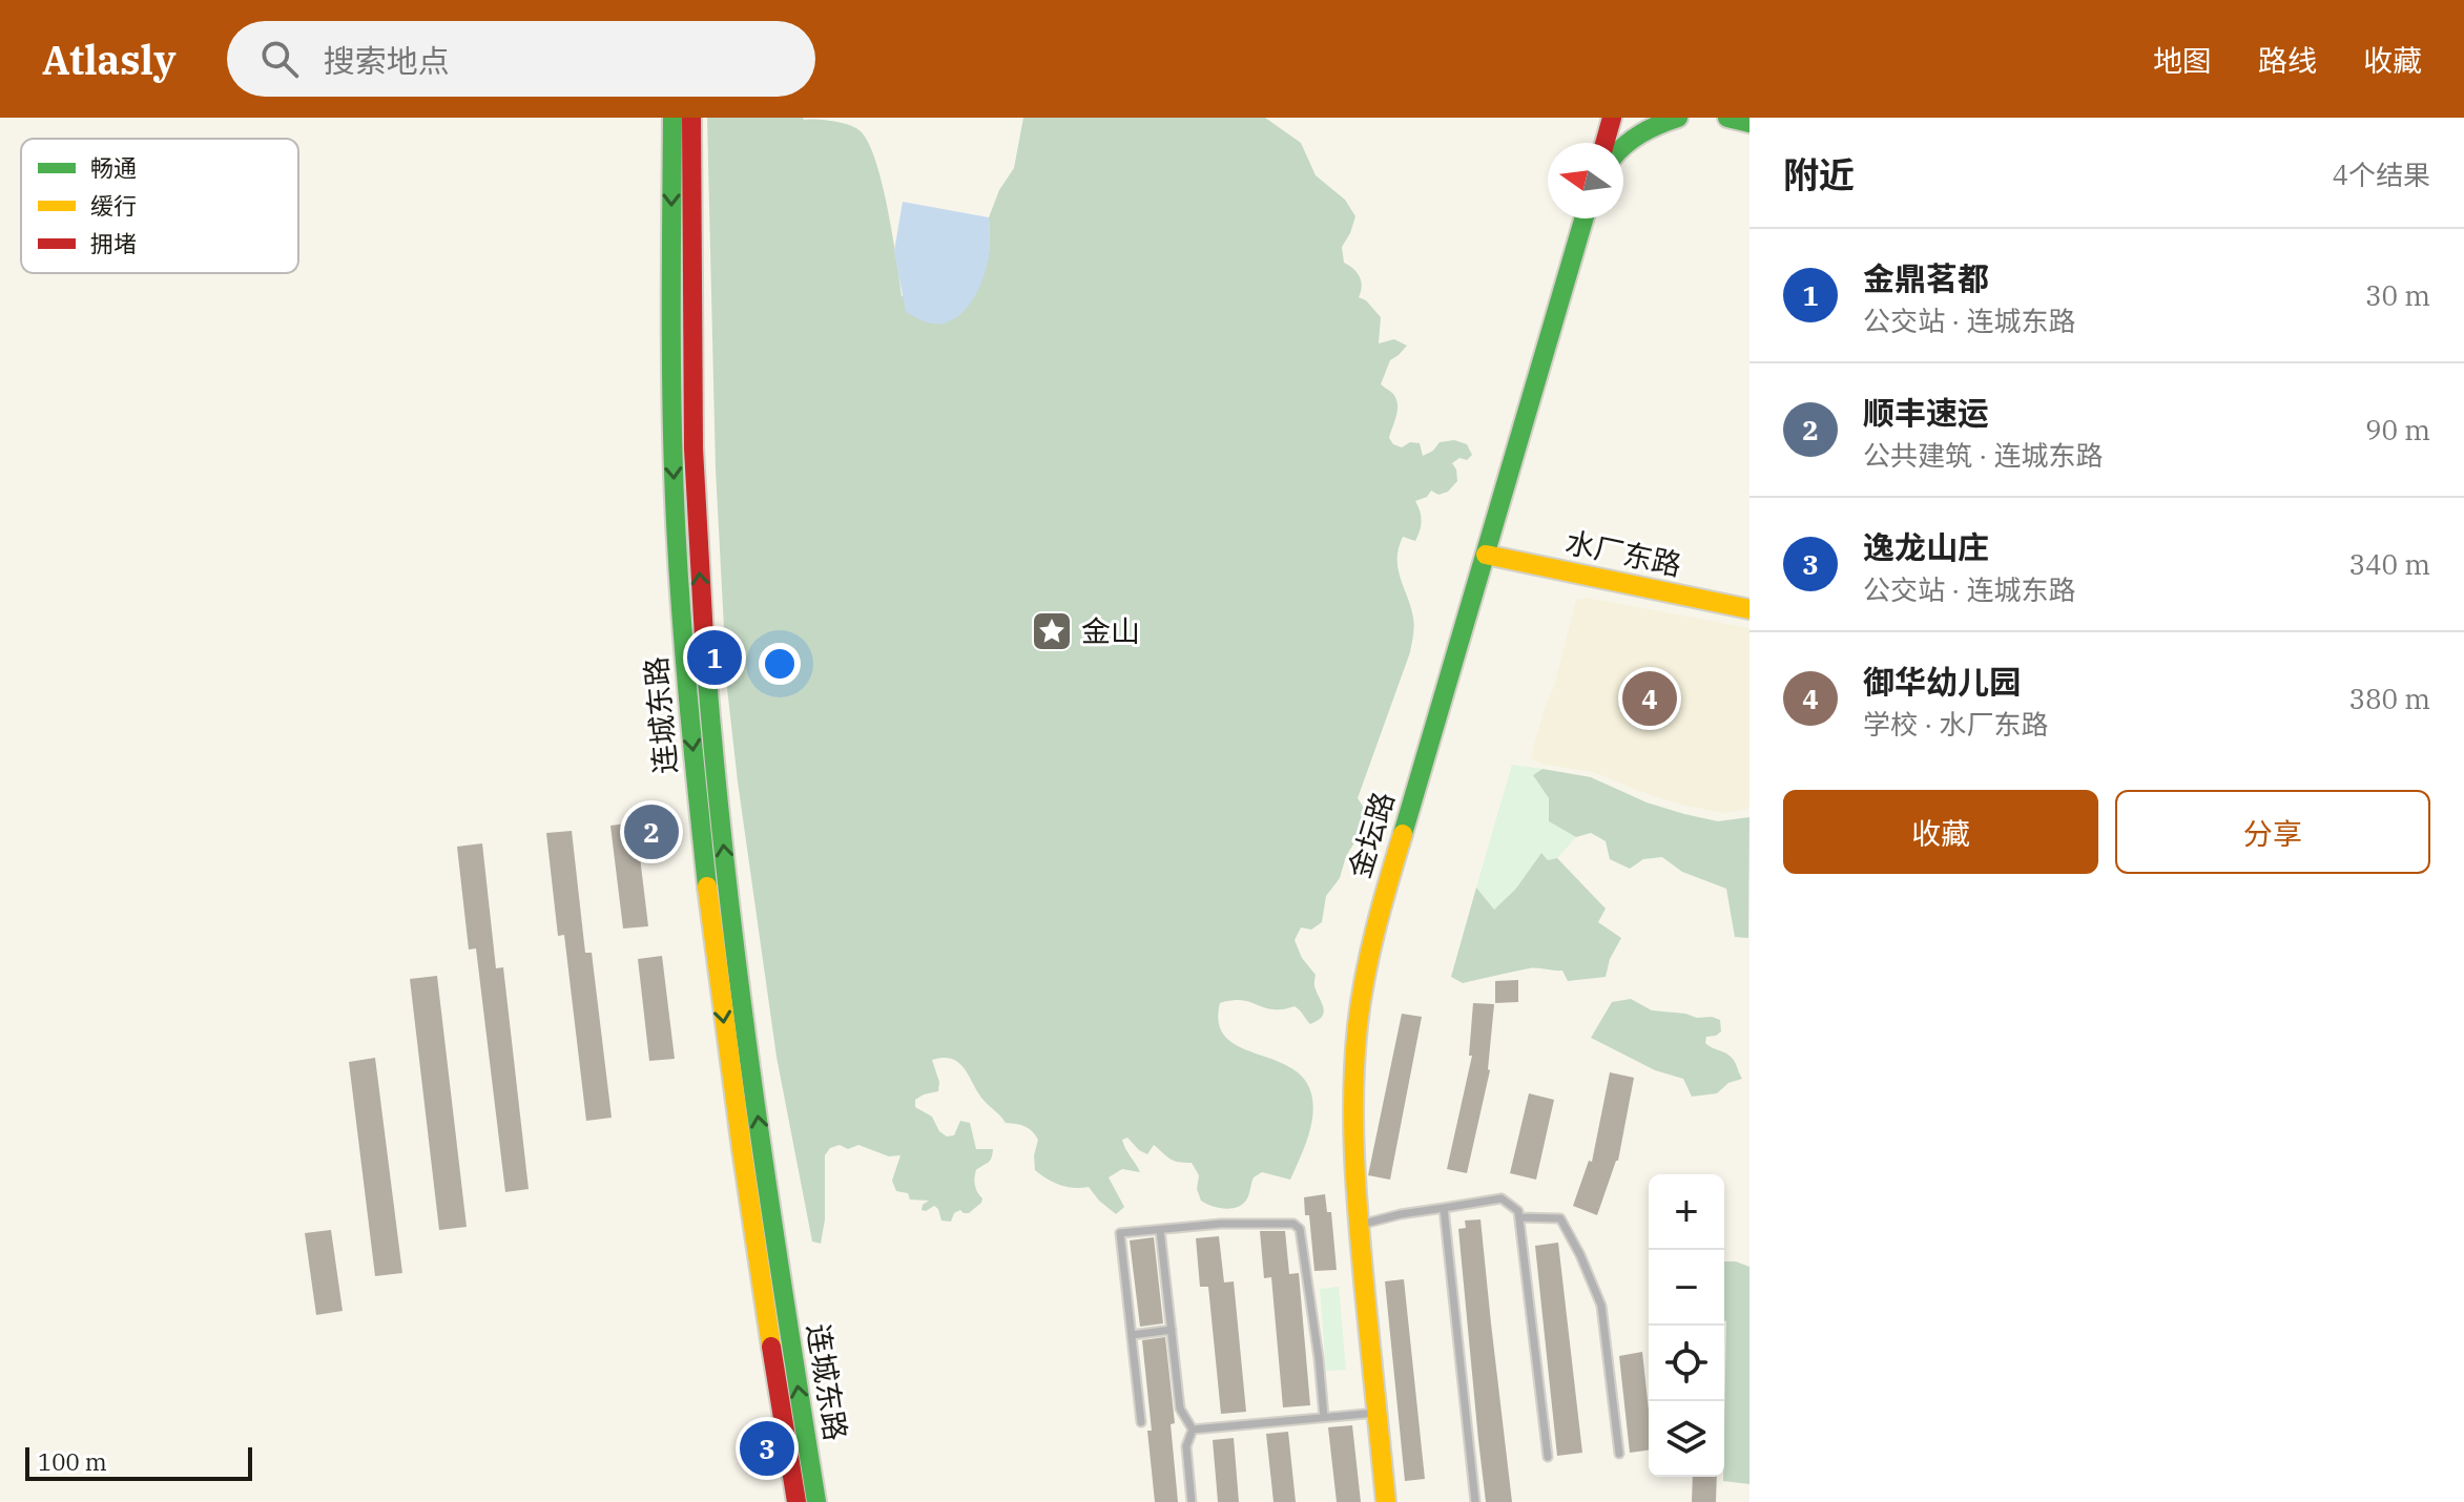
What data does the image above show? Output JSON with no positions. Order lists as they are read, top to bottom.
{
  "streets": {
    "main road": ["水厂东路", "连城东路", "金坛路"]
  },
  "crossings": [
    ["水厂东路", "金坛路"]
  ],
  "places": {
    "place": ["金山"]
  },
  "legend": ["畅通", "缓行", "拥堵"],
  "scale_bar": "100 m",
  "north": "left",
  "page": {
    "header": "Atlasly",
    "search": "搜索地点",
    "nav": ["地图", "路线", "收藏"],
    "heading": ["附近", "4个结果"],
    "list": [
      {
        "mark": "1",
        "name": "金鼎茗都",
        "note": "公交站 · 连城东路",
        "value": "30 m"
      },
      {
        "mark": "2",
        "name": "顺丰速运",
        "note": "公共建筑 · 连城东路",
        "value": "90 m"
      },
      {
        "mark": "3",
        "name": "逸龙山庄",
        "note": "公交站 · 连城东路",
        "value": "340 m"
      },
      {
        "mark": "4",
        "name": "御华幼儿园",
        "note": "学校 · 水厂东路",
        "value": "380 m"
      }
    ],
    "pins": [
      "1",
      "4",
      "2",
      "3"
    ],
    "buttons": ["收藏", "分享"],
    "map_buttons": ["+", "−"],
    "scale": "100 m"
  }
}
